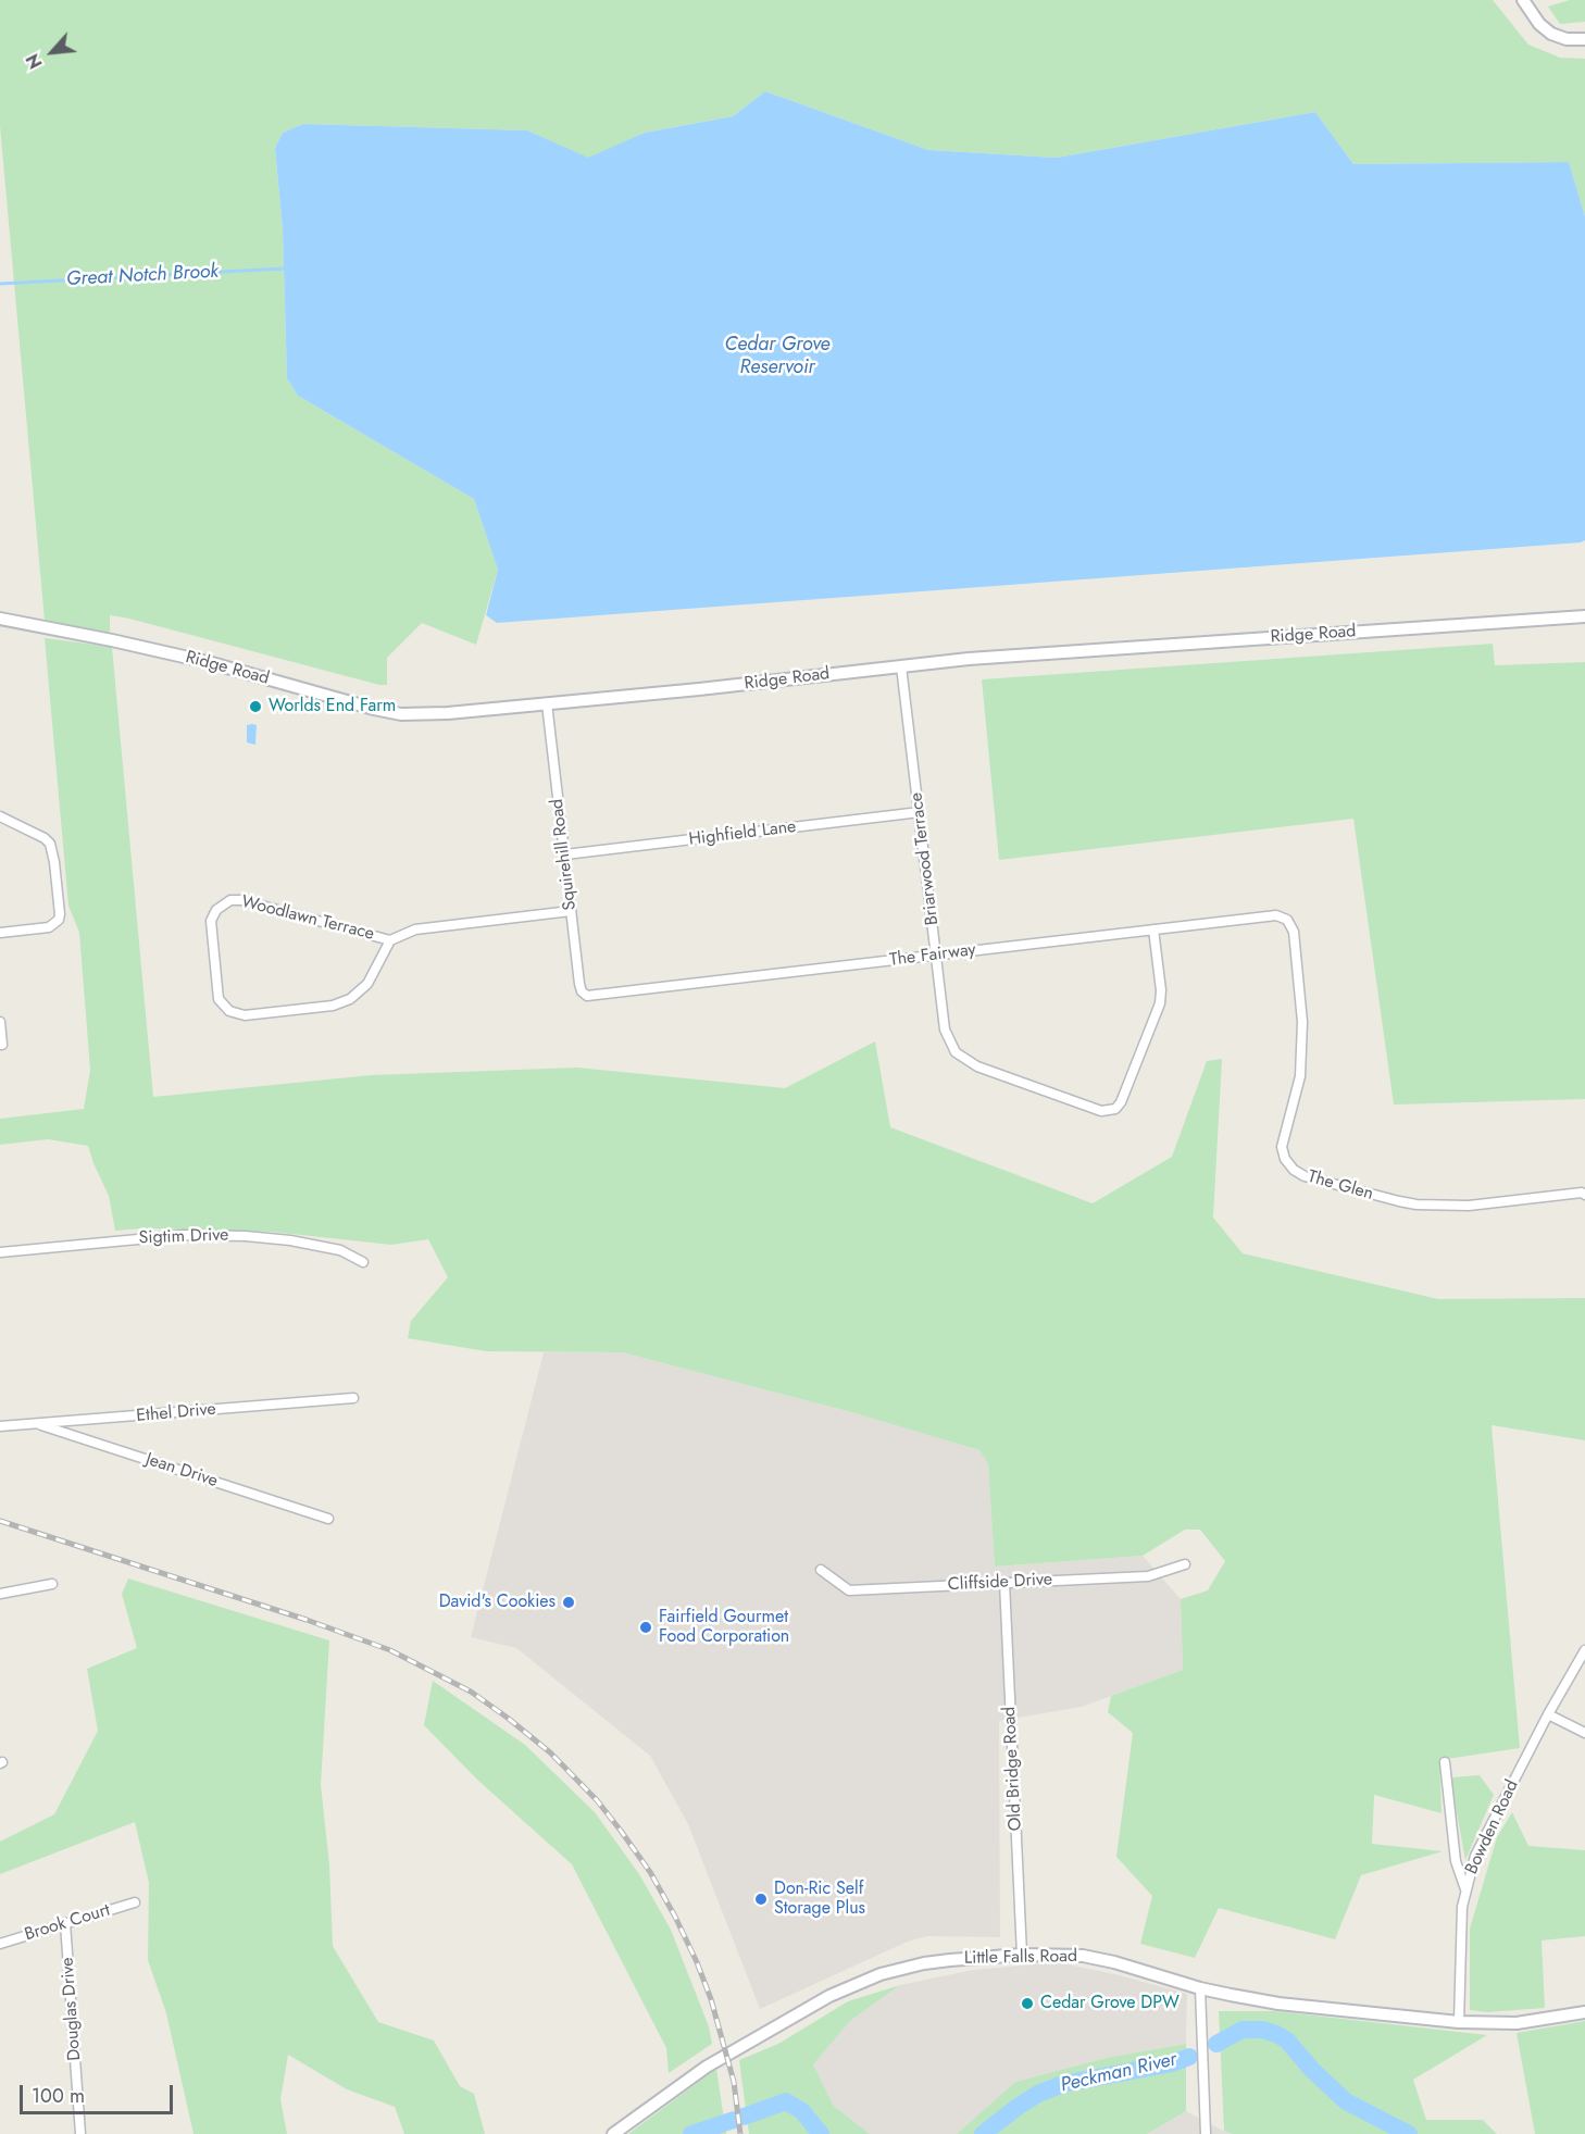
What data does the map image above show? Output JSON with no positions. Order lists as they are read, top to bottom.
{
  "streets": {
    "main road": ["Ridge Road", "Little Falls Road"],
    "street": [
      "Highfield Lane",
      "Squirehill Road",
      "Briarwood Terrace",
      "Woodlawn Terrace",
      "The Fairway",
      "The Glen",
      "Sigtim Drive",
      "Ethel Drive",
      "Jean Drive",
      "Cliffside Drive",
      "Old Bridge Road",
      "Bowden Road",
      "Brook Court",
      "Douglas Drive"
    ]
  },
  "crossings": [
    ["Ridge Road", "Squirehill Road"],
    ["Ridge Road", "Briarwood Terrace"],
    ["Highfield Lane", "Squirehill Road"],
    ["Highfield Lane", "Briarwood Terrace"],
    ["Squirehill Road", "Woodlawn Terrace"],
    ["Squirehill Road", "The Fairway"],
    ["Briarwood Terrace", "The Fairway"],
    ["The Fairway", "The Glen"],
    ["Ethel Drive", "Jean Drive"],
    ["Cliffside Drive", "Old Bridge Road"],
    ["Old Bridge Road", "Little Falls Road"],
    ["Bowden Road", "Little Falls Road"],
    ["Brook Court", "Douglas Drive"]
  ],
  "water": ["Great Notch Brook", "Cedar Grove Reservoir", "Peckman River"],
  "places": [
    "Worlds End Farm",
    "David's Cookies",
    "Fairfield Gourmet Food Corporation",
    "Don-Ric Self Storage Plus",
    "Cedar Grove DPW"
  ],
  "scale_bar": "100 m",
  "north": "bottom left"
}
